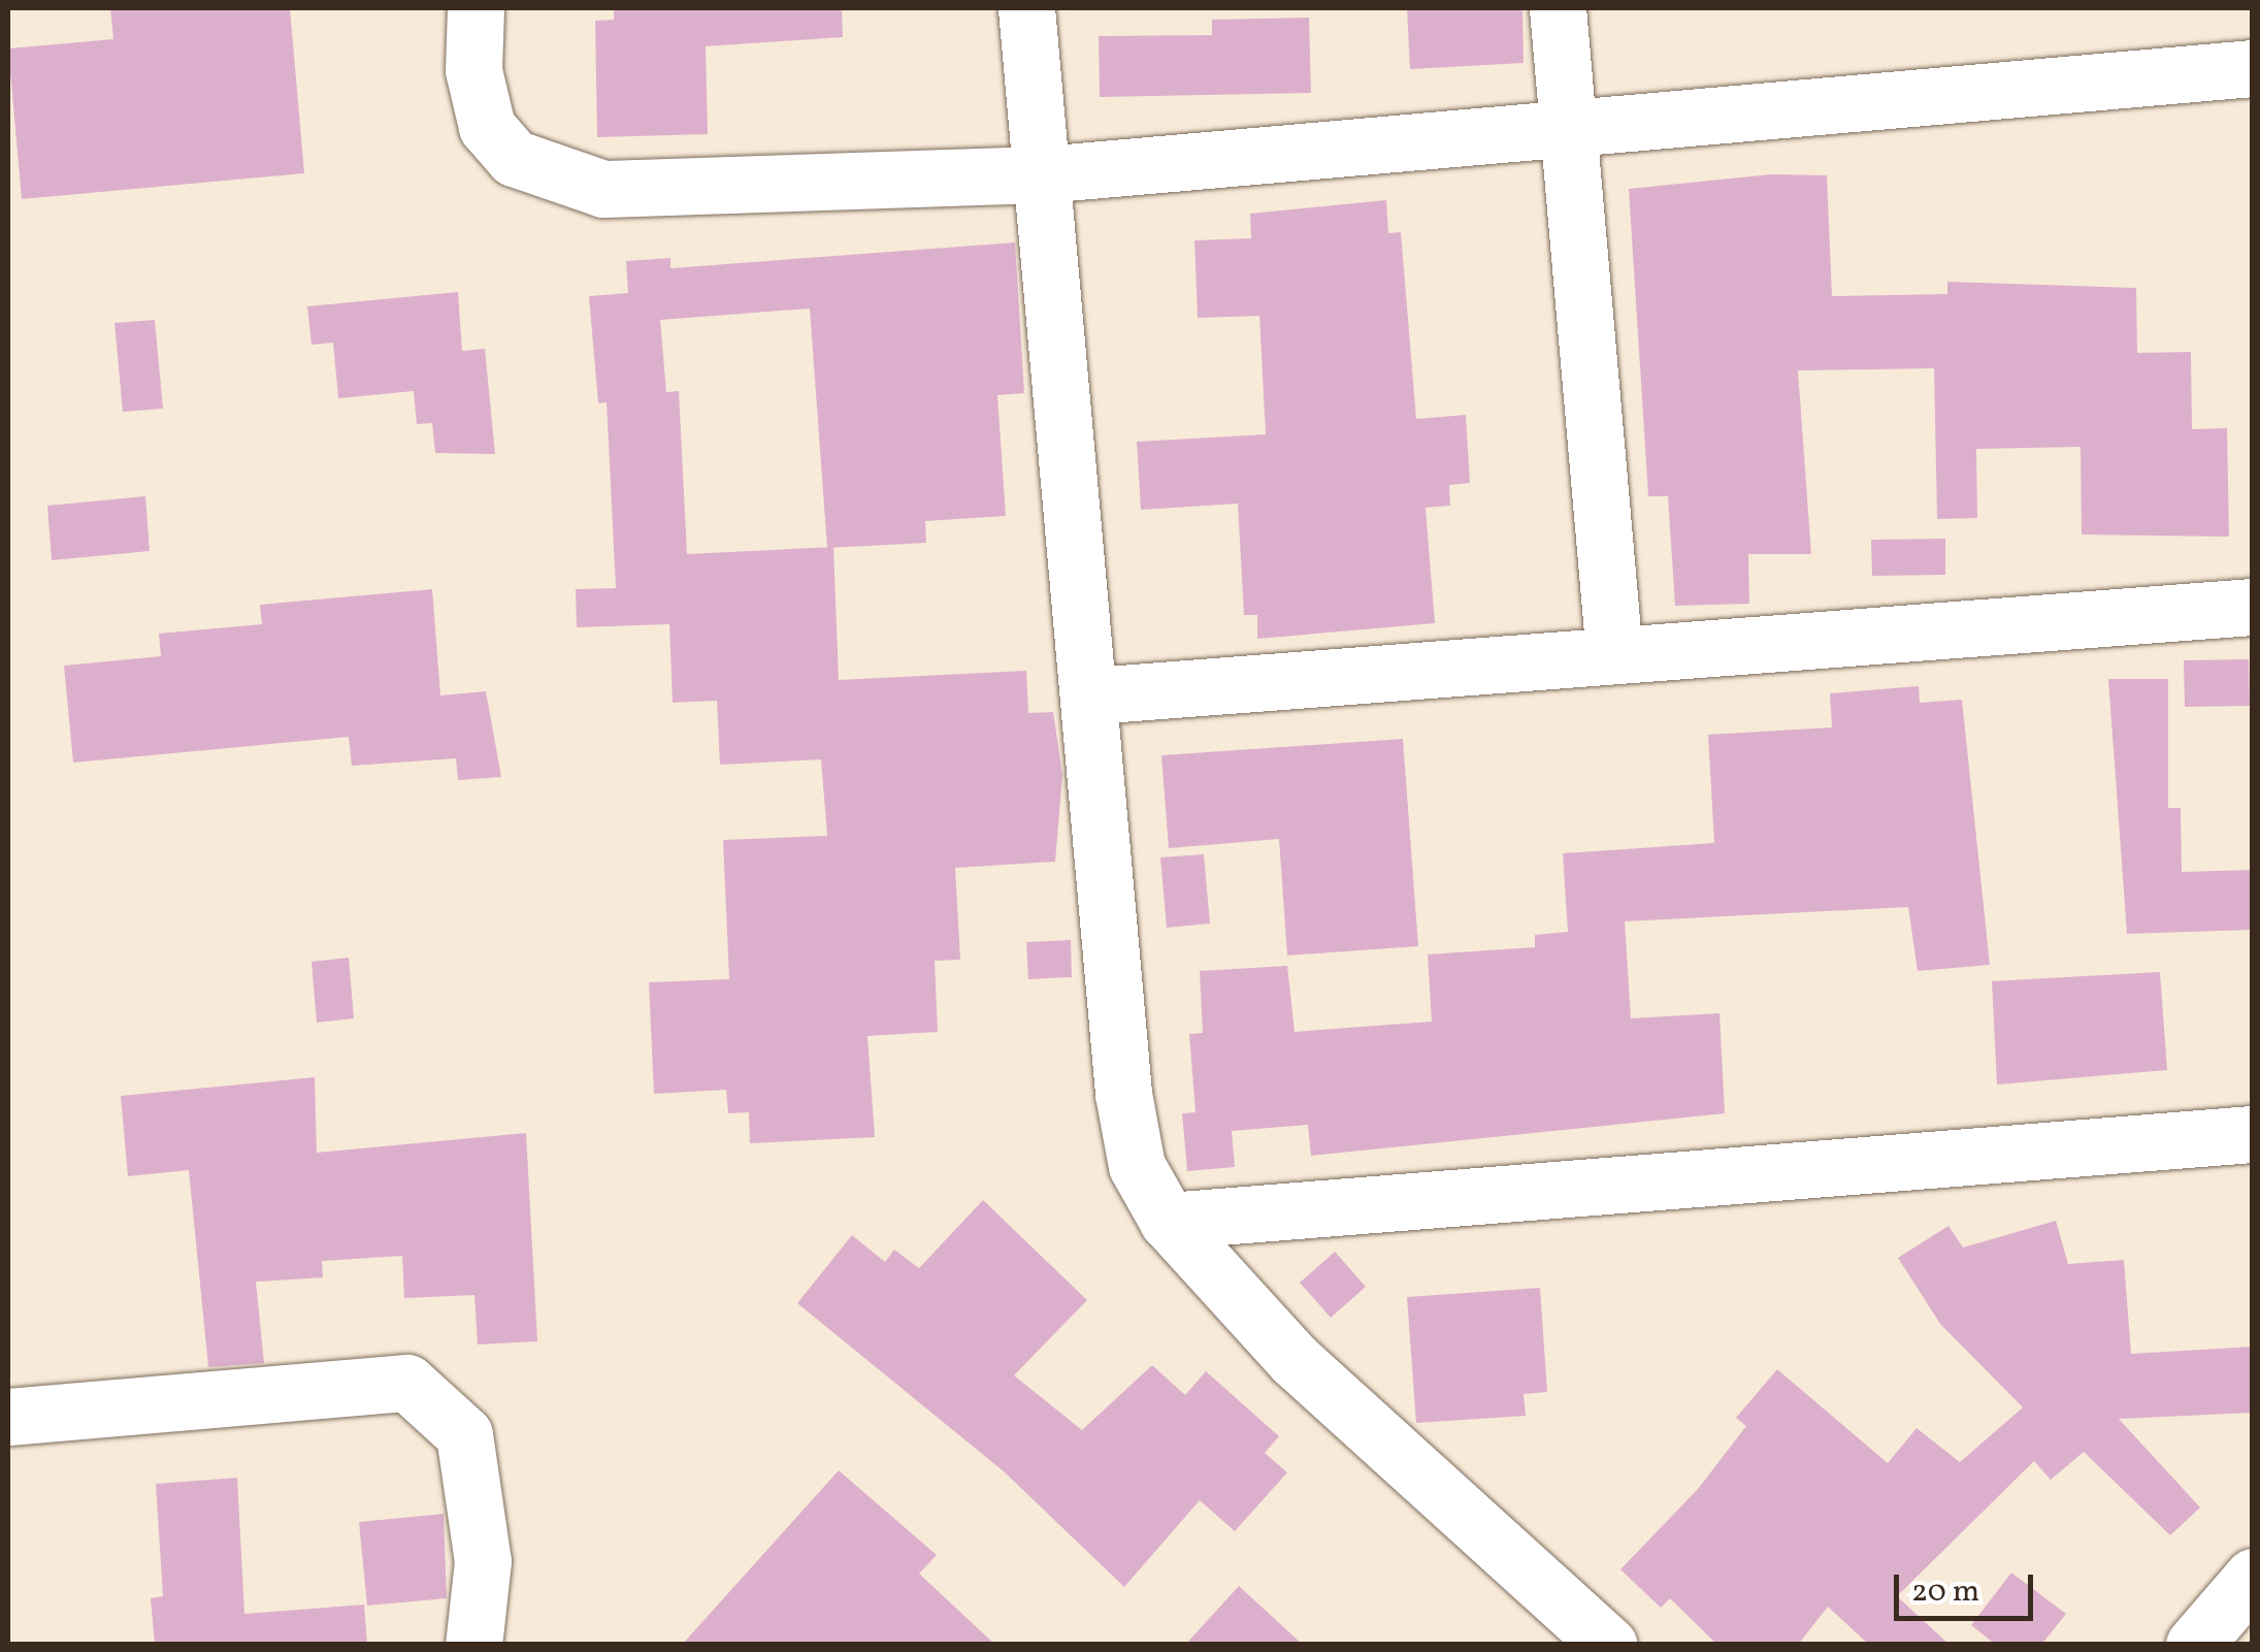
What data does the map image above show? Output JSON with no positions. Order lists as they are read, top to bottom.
{
  "scale_bar": "20 m"
}
